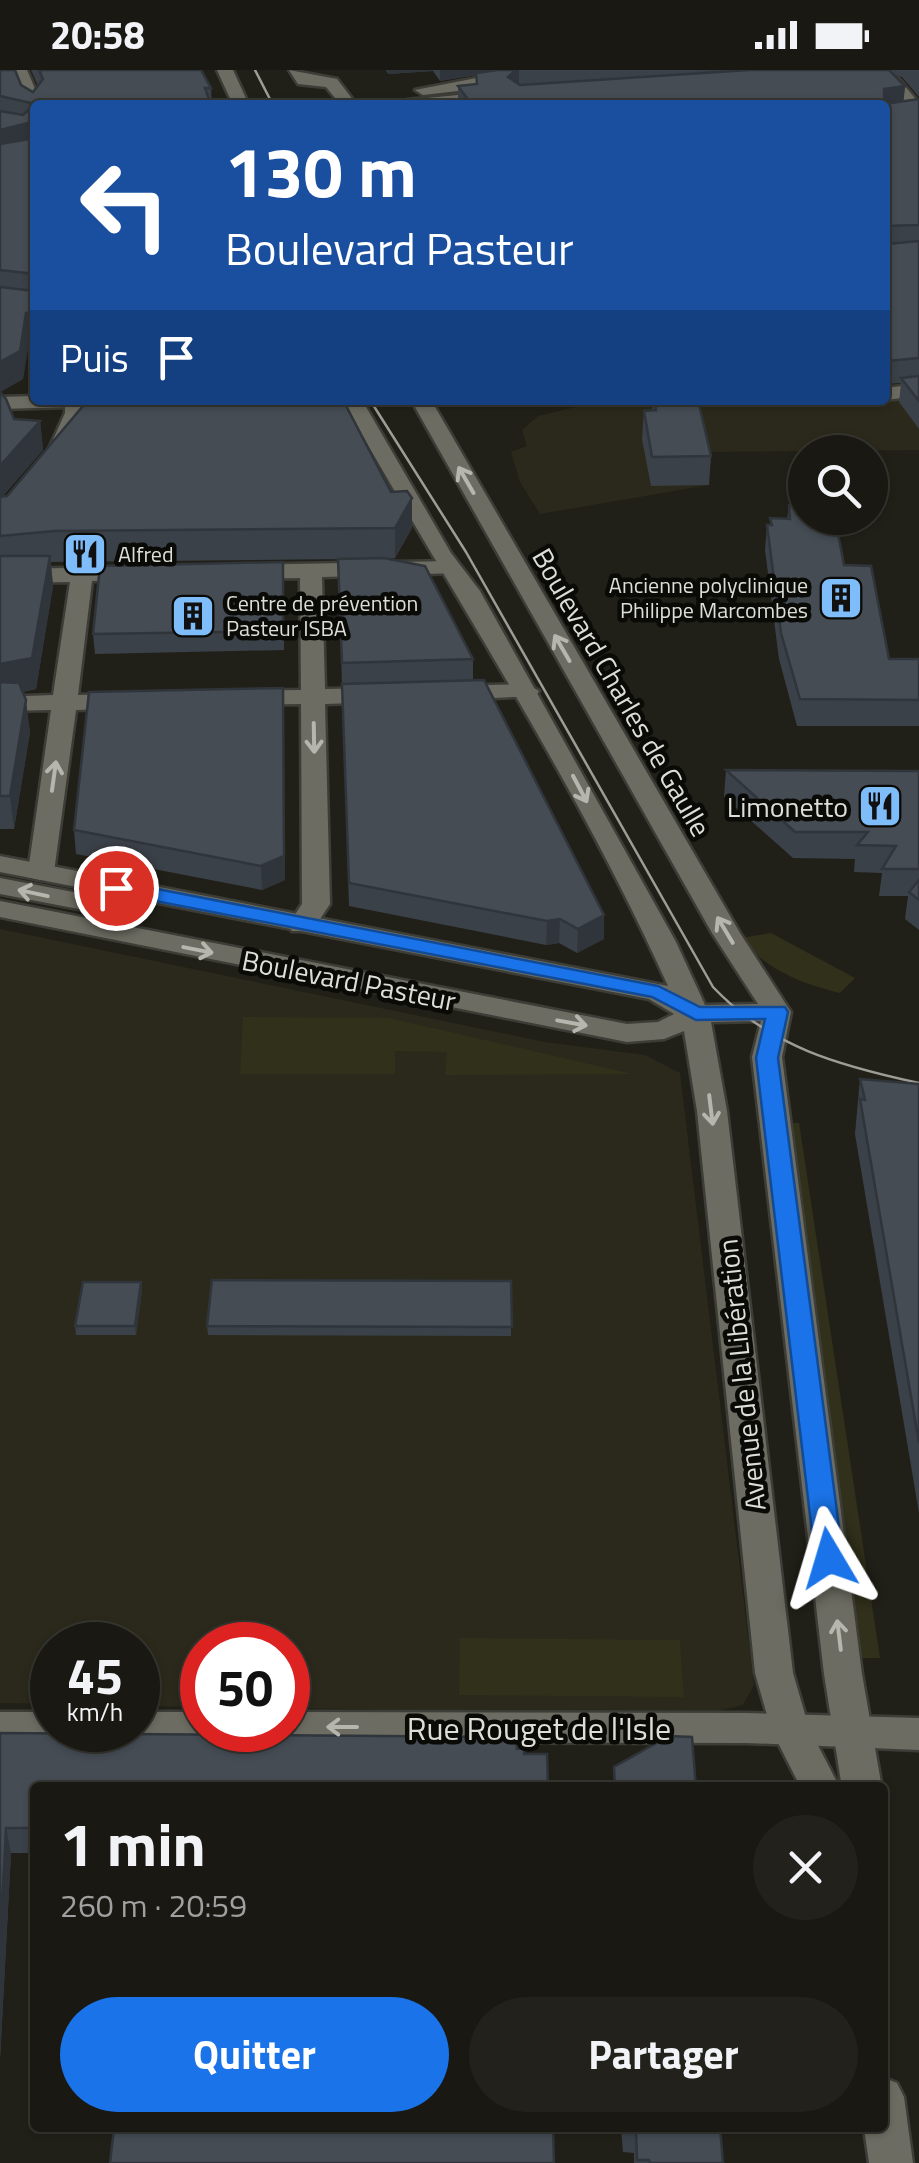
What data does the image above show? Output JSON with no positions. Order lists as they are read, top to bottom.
{
  "streets": {
    "main road": [
      "Boulevard Charles de Gaulle",
      "Boulevard Pasteur",
      "Avenue de la Libération",
      "Rue Rouget de l'Isle"
    ]
  },
  "crossings": [
    ["Boulevard Charles de Gaulle", "Boulevard Pasteur"],
    ["Boulevard Pasteur", "Avenue de la Libération"],
    ["Avenue de la Libération", "Rue Rouget de l'Isle"]
  ],
  "one_way": ["Rue Rouget de l'Isle"],
  "places": {
    "restaurant": ["Alfred", "Limonetto"],
    "building": ["Ancienne polyclinique Philippe Marcombes", "Centre de prévention Pasteur ISBA"]
  },
  "page": {
    "status": "20:58",
    "turn": ["130 m", "Boulevard Pasteur"],
    "then": "Puis",
    "speed": "45 km/h",
    "limit": "50",
    "heading": ["1 min", "260 m · 20:59"],
    "buttons": ["Quitter", "Partager"]
  }
}
